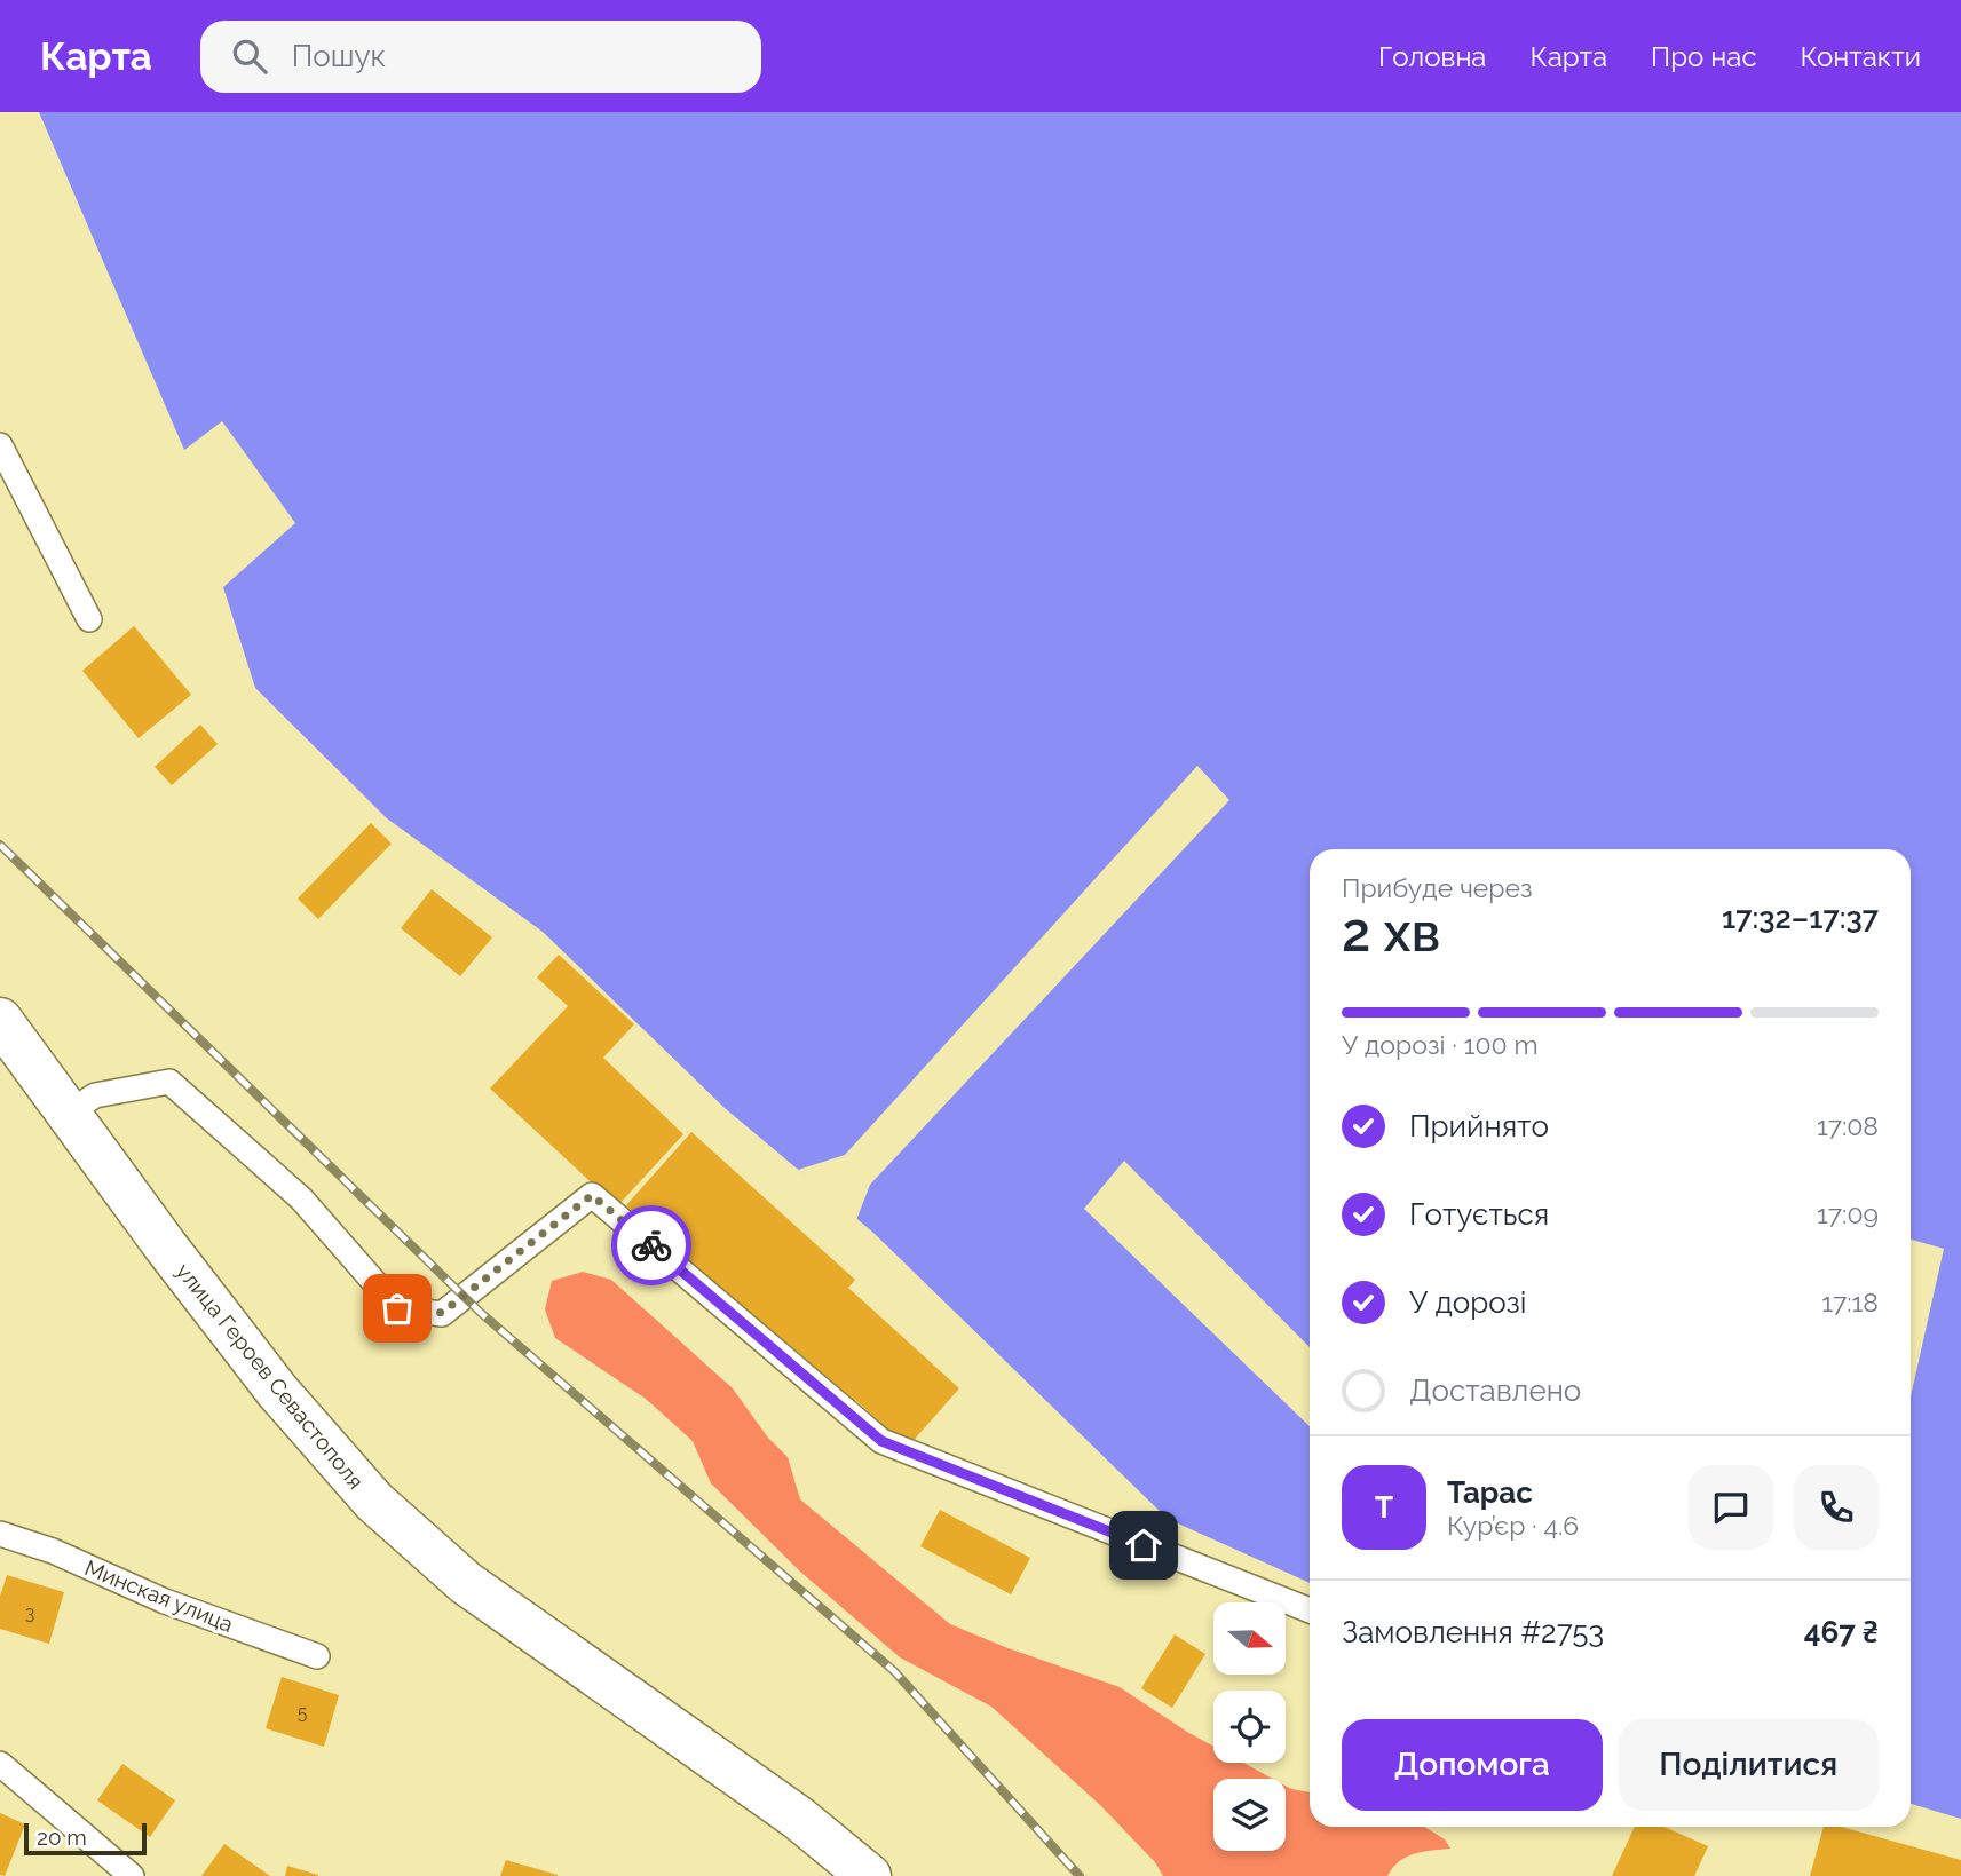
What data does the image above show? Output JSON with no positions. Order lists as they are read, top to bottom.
{
  "streets": {
    "main road": ["улица Героев Севастополя"],
    "lane": ["Минская улица"]
  },
  "house_numbers": ["3", "5"],
  "scale_bar": "20 m",
  "north": "right",
  "page": {
    "header": "Карта",
    "search": "Пошук",
    "nav": [
      "Головна",
      "Карта",
      "Про нас",
      "Контакти"
    ],
    "heading": ["2 хв", "Прибуде через", "17:32–17:37"],
    "panel": [
      "Тарас",
      "Кур’єр · 4.6",
      "Замовлення #2753",
      "467 ₴"
    ],
    "bar": "У дорозі · 100 m",
    "list": [
      ["Прийнято", "17:08"],
      ["Готується", "17:09"],
      ["У дорозі", "17:18"],
      "Доставлено"
    ],
    "round": "Т",
    "buttons": ["Допомога", "Поділитися"],
    "scale": "20 m"
  }
}
